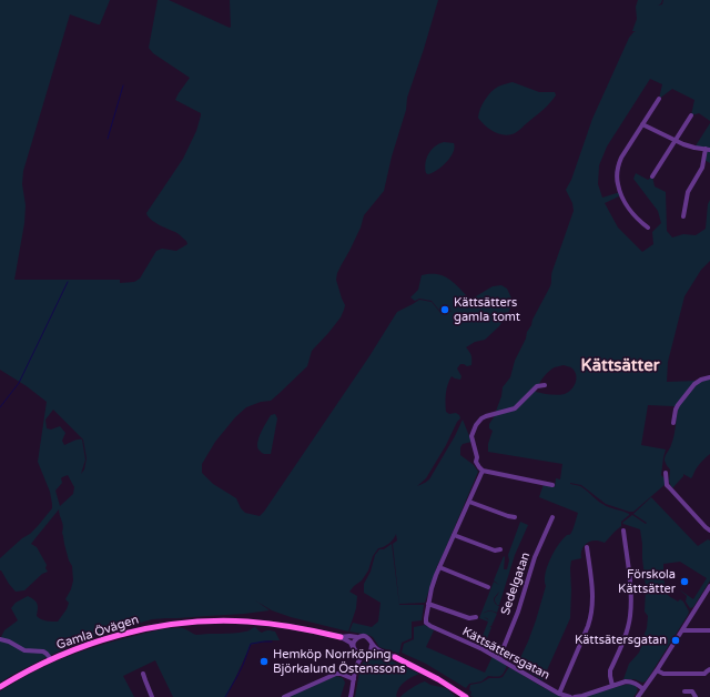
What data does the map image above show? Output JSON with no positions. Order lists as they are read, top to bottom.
{
  "streets": {
    "main road": ["Gamla Övägen"],
    "street": ["Sedelgatan", "Kättsättersgatan"]
  },
  "crossings": [
    ["Sedelgatan", "Kättsättersgatan"]
  ],
  "districts": ["Kättsätter"],
  "places": [
    "Kättsätters gamla tomt",
    "Förskola Kättsätter",
    "Kättsätersgatan",
    "Hemköp Norrköping Björkalund Östenssons"
  ]
}
